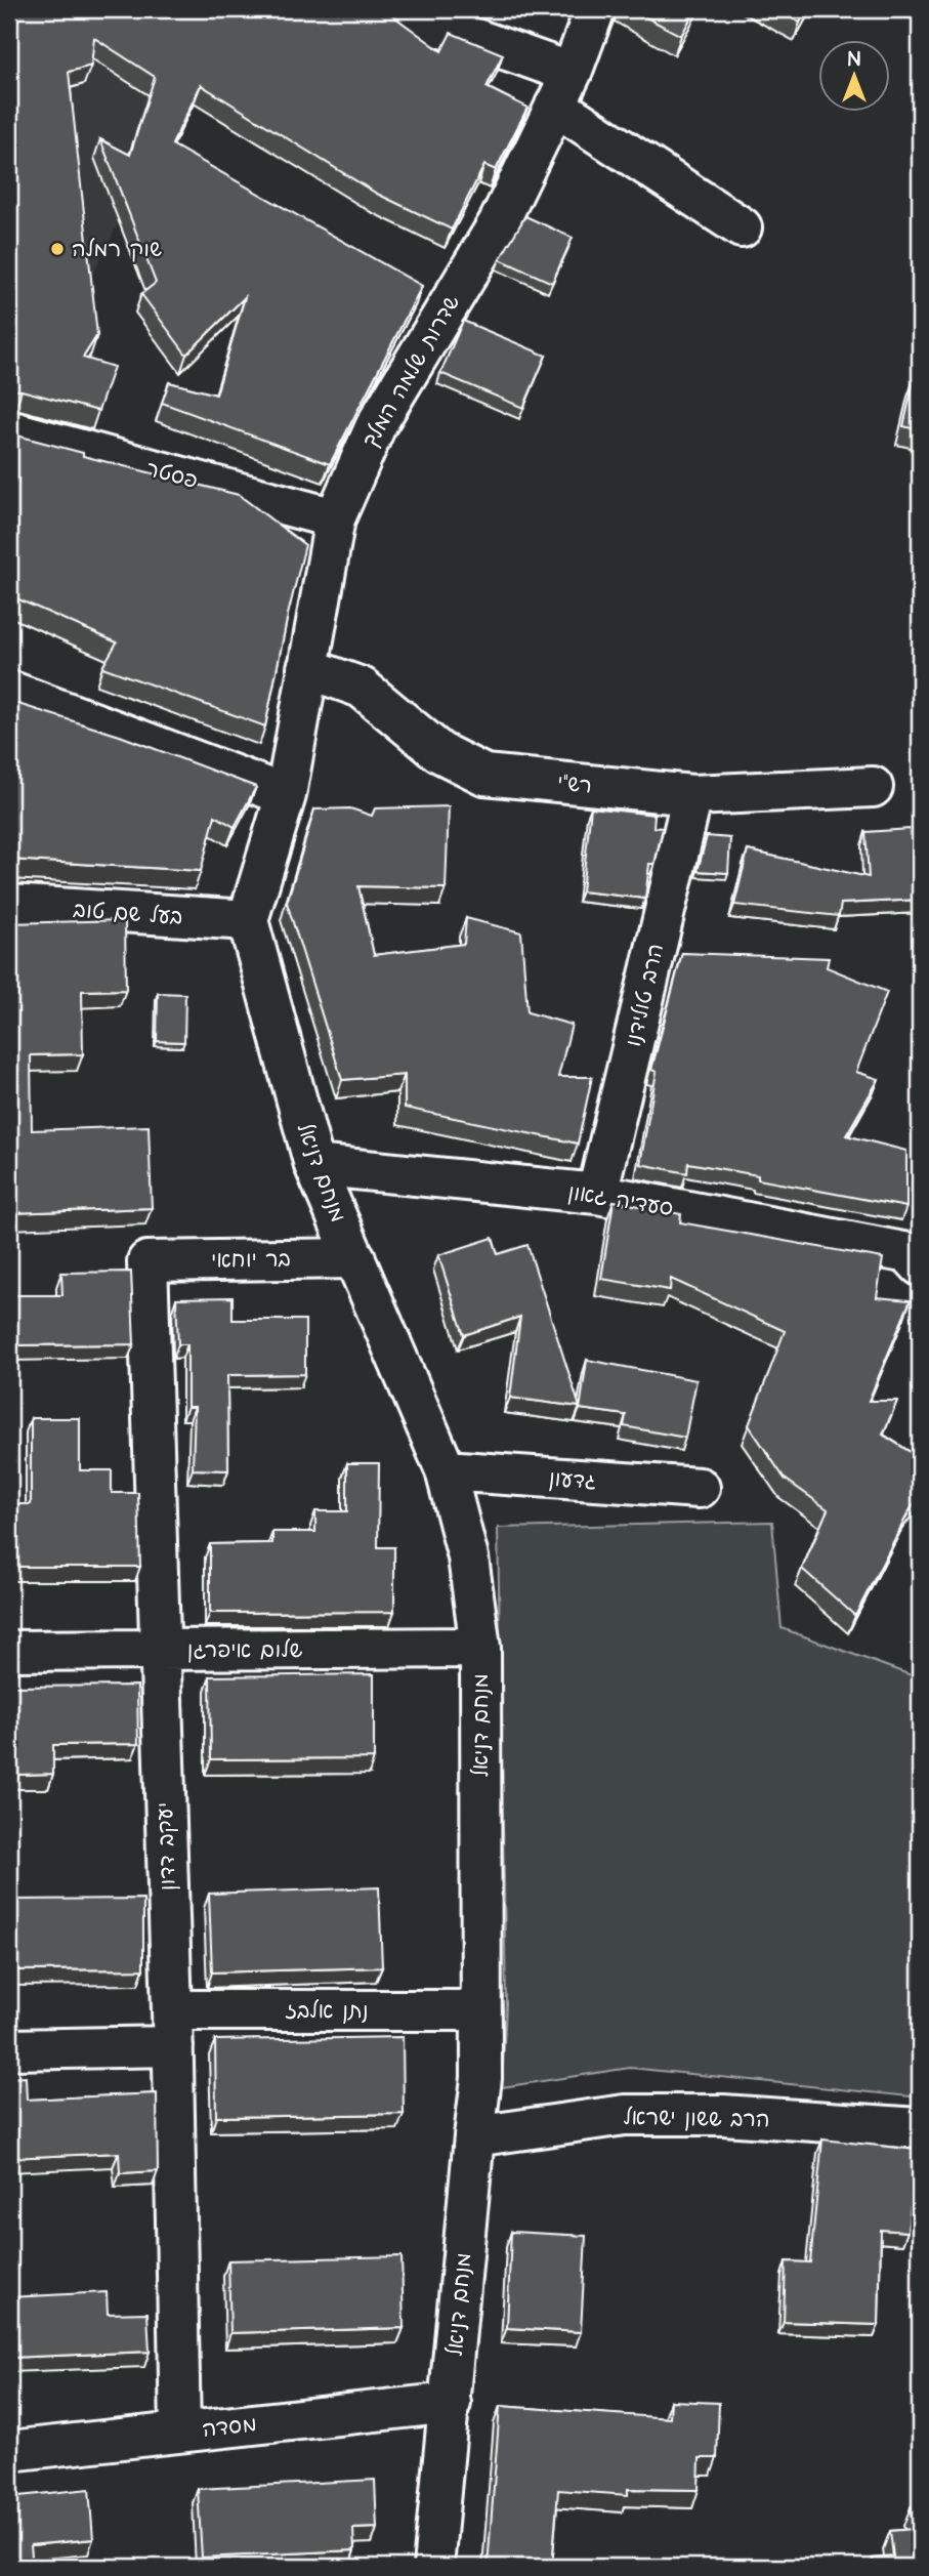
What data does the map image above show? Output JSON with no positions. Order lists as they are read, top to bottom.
{
  "streets": {
    "street": [
      "שדרות שלמה המלך",
      "פסטר",
      "רש\"י",
      "בעל שם טוב",
      "הרב טולידנו",
      "מנחם דניאל",
      "סעדיה גאון",
      "בר יוחאי",
      "גדעון",
      "שלום איפרגן",
      "יעקב דדון",
      "נתן אלבז",
      "הרב ששון ישראל",
      "מסדה"
    ]
  },
  "crossings": [
    ["שדרות שלמה המלך", "פסטר"],
    ["שדרות שלמה המלך", "רש\"י"],
    ["שדרות שלמה המלך", "בעל שם טוב"],
    ["שדרות שלמה המלך", "מנחם דניאל"],
    ["רש\"י", "הרב טולידנו"],
    ["בעל שם טוב", "מנחם דניאל"],
    ["הרב טולידנו", "סעדיה גאון"],
    ["מנחם דניאל", "סעדיה גאון"],
    ["מנחם דניאל", "בר יוחאי"],
    ["מנחם דניאל", "גדעון"],
    ["מנחם דניאל", "שלום איפרגן"],
    ["מנחם דניאל", "נתן אלבז"],
    ["מנחם דניאל", "הרב ששון ישראל"],
    ["מנחם דניאל", "מסדה"],
    ["בר יוחאי", "יעקב דדון"],
    ["שלום איפרגן", "יעקב דדון"],
    ["יעקב דדון", "נתן אלבז"],
    ["יעקב דדון", "מסדה"]
  ],
  "places": ["שוק רמלה"],
  "north": "top"
}
